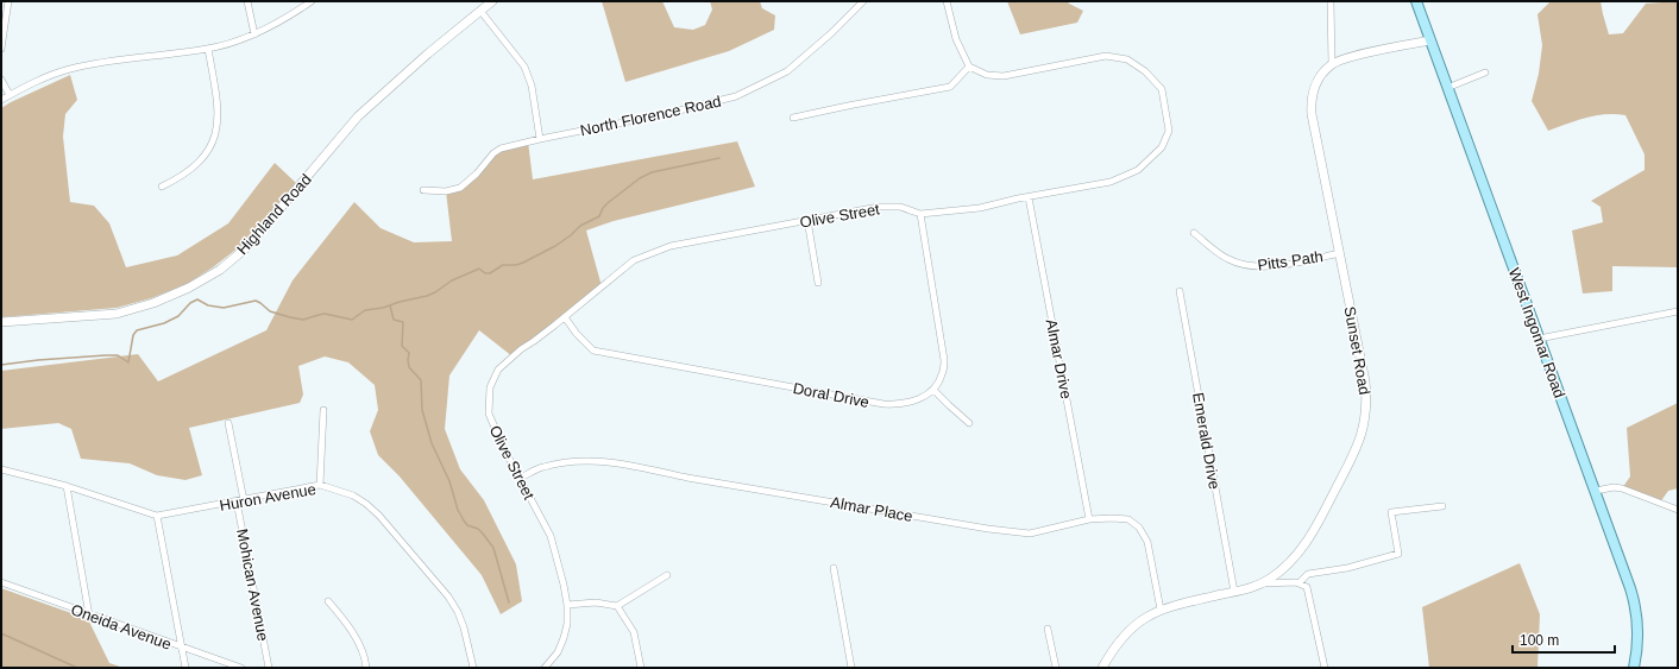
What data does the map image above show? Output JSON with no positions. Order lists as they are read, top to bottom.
{
  "streets": {
    "main road": ["West Ingomar Road"],
    "street": [
      "North Florence Road",
      "Highland Road",
      "Olive Street",
      "Pitts Path",
      "Sunset Road",
      "Almar Drive",
      "Doral Drive",
      "Emerald Drive",
      "Huron Avenue",
      "Almar Place",
      "Mohican Avenue",
      "Oneida Avenue"
    ]
  },
  "crossings": [
    ["Olive Street", "Almar Drive"],
    ["Olive Street", "Doral Drive"],
    ["Olive Street", "Almar Place"],
    ["Pitts Path", "Sunset Road"],
    ["Sunset Road", "Emerald Drive"],
    ["Sunset Road", "Almar Place"],
    ["Almar Drive", "Almar Place"],
    ["Huron Avenue", "Mohican Avenue"]
  ],
  "scale_bar": "100 m"
}
